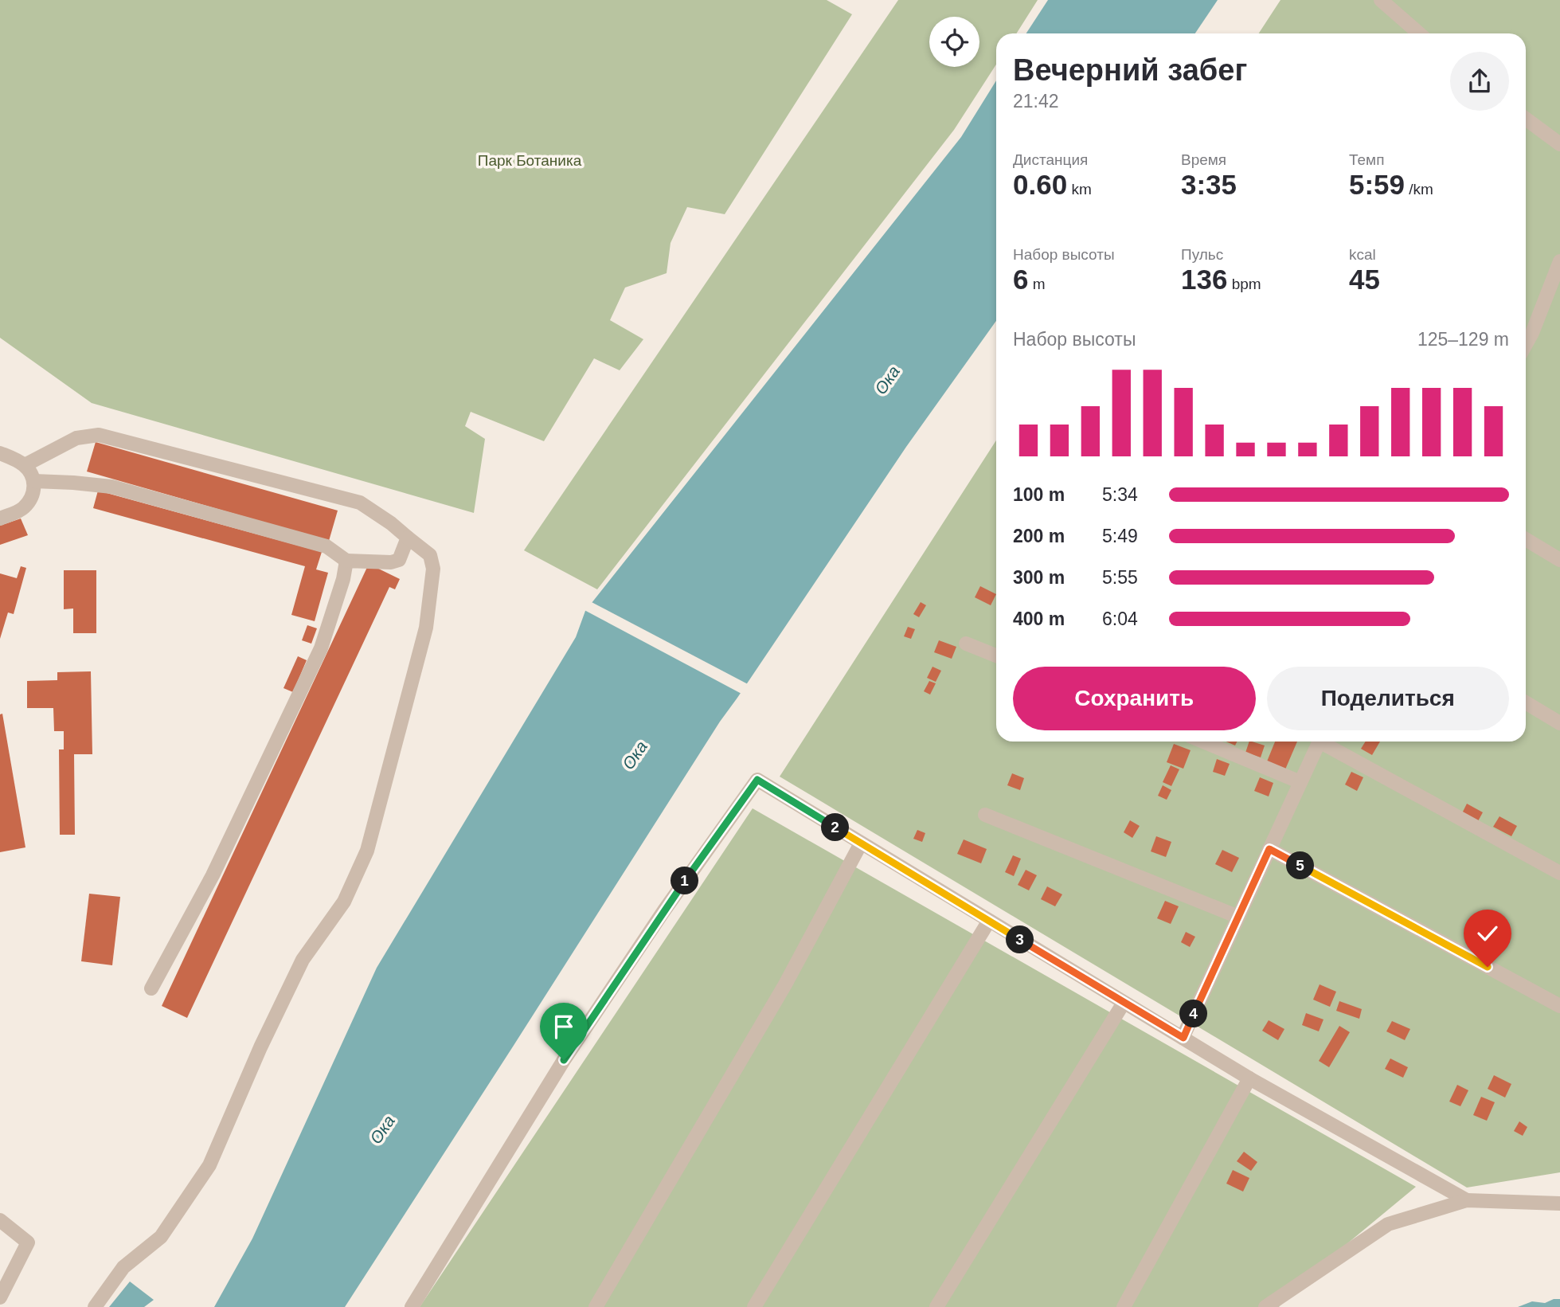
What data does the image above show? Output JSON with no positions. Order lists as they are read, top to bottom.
{
  "water": ["Ока"],
  "parks": ["Парк Ботаника"],
  "page": {
    "heading": ["Вечерний забег", "21:42"],
    "stats": [
      ["Дистанция", "0.60 km"],
      ["Время", "3:35"],
      ["Темп", "5:59 /km"],
      ["Набор высоты", "6 m"],
      ["Пульс", "136 bpm"],
      ["kcal", "45"]
    ],
    "chart": ["Набор высоты", "125–129 m"],
    "list": [
      {
        "name": "100 m",
        "note": "5:34"
      },
      {
        "name": "200 m",
        "note": "5:49"
      },
      {
        "name": "300 m",
        "note": "5:55"
      },
      {
        "name": "400 m",
        "note": "6:04"
      }
    ],
    "buttons": ["Сохранить", "Поделиться"],
    "pins": [
      "2",
      "5",
      "1",
      "3",
      "4"
    ]
  }
}
